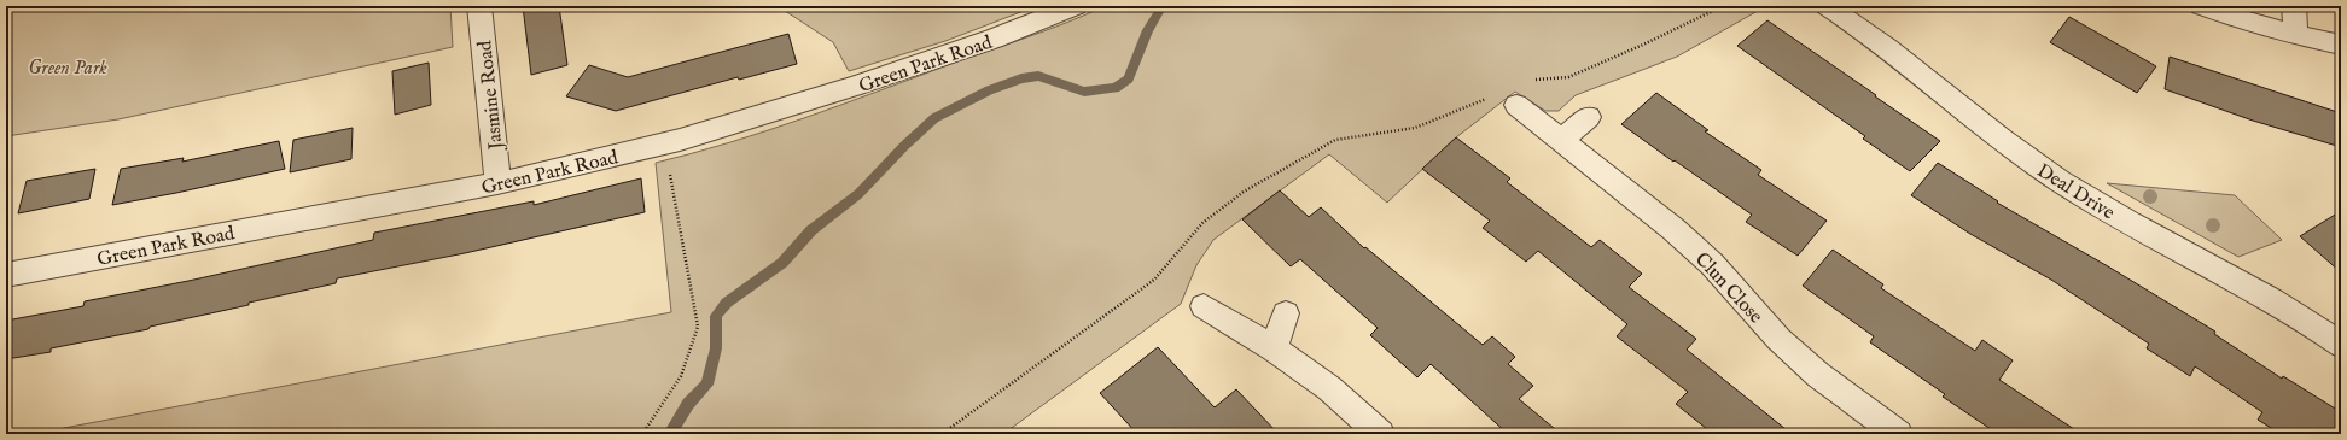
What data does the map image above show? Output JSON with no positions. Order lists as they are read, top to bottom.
{
  "streets": {
    "street": [
      "Green Park Road",
      "Jasmine Road",
      "Deal Drive",
      "Clun Close"
    ]
  },
  "crossings": [
    ["Green Park Road", "Jasmine Road"]
  ],
  "parks": ["Green Park"]
}
